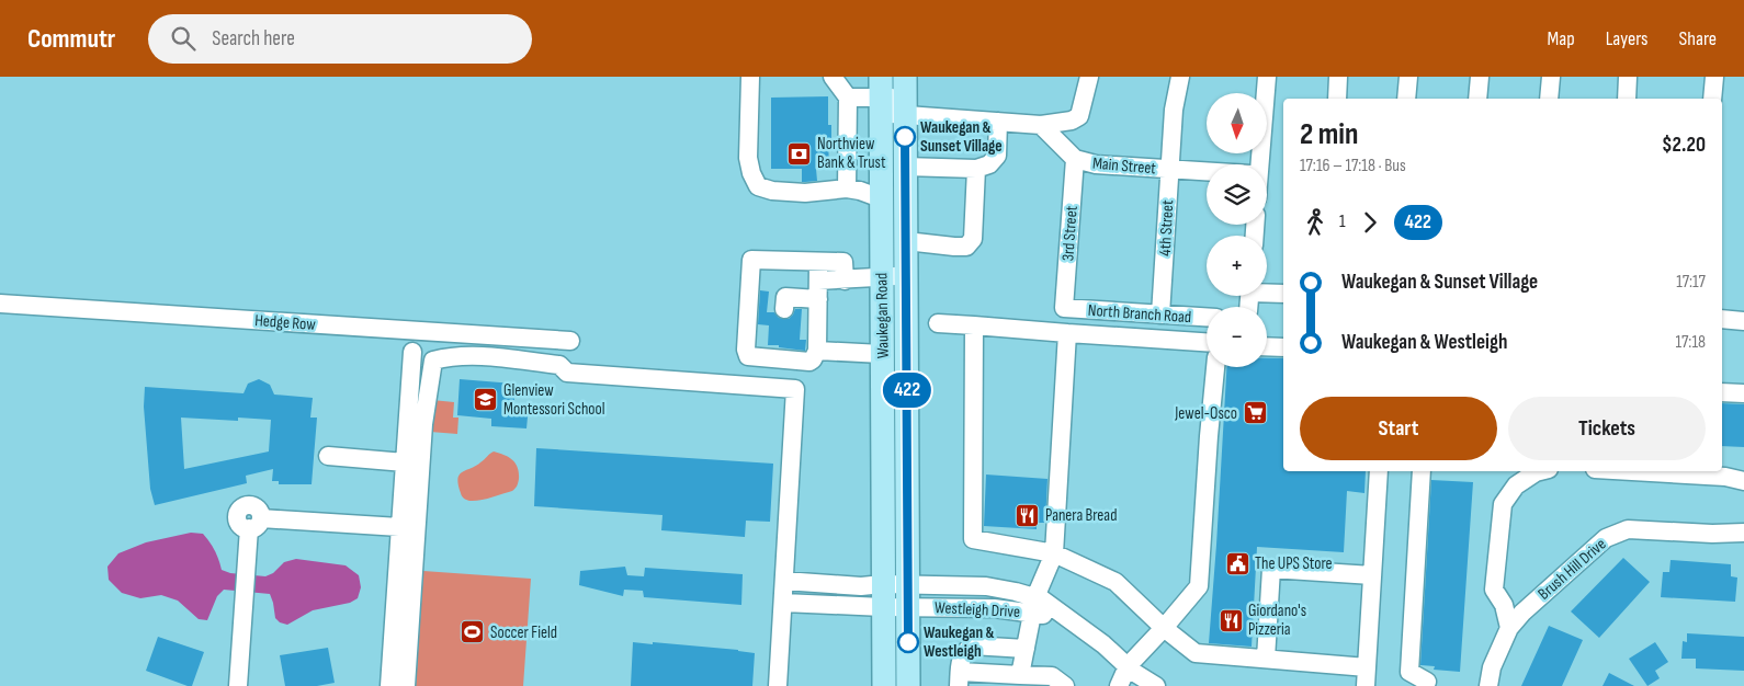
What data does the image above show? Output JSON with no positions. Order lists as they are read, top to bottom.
{
  "streets": {
    "main road": ["Waukegan Road"],
    "street": [
      "Main Street",
      "4th Street",
      "3rd Street",
      "North Branch Road",
      "Hedge Row",
      "Brush Hill Drive",
      "Westleigh Drive"
    ]
  },
  "crossings": [
    ["Main Street", "4th Street"],
    ["Main Street", "3rd Street"],
    ["4th Street", "North Branch Road"],
    ["3rd Street", "North Branch Road"],
    ["Waukegan Road", "Westleigh Drive"]
  ],
  "places": {
    "other": ["Waukegan & Sunset Village", "Waukegan & Westleigh"],
    "bank": ["Northview Bank & Trust"],
    "school or university": ["Glenview Montessori School"],
    "supermarket": ["Jewel-Osco"],
    "restaurant": ["Panera Bread", "Giordano's Pizzeria"],
    "public building": ["The UPS Store"],
    "sports": ["Soccer Field"]
  },
  "lines": ["bus line 422"],
  "north": "bottom",
  "page": {
    "header": "Commutr",
    "search": "Search here",
    "nav": ["Map", "Layers", "Share"],
    "on_map": "422",
    "map_buttons": ["+", "−"],
    "heading": ["2 min", "17:16 – 17:18 · Bus", "$2.20"],
    "legs": ["1", "422"],
    "list": [
      {
        "name": "Waukegan & Sunset Village",
        "value": "17:17"
      },
      {
        "name": "Waukegan & Westleigh",
        "value": "17:18"
      }
    ],
    "buttons": ["Start", "Tickets"]
  }
}
